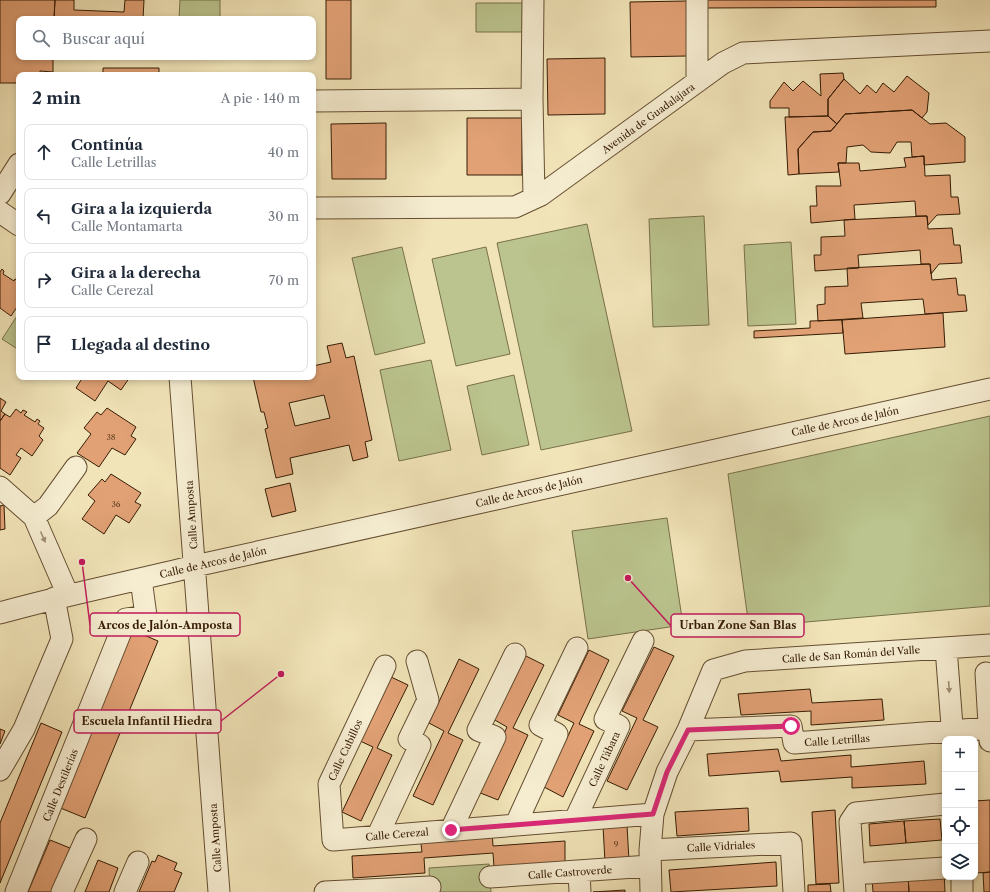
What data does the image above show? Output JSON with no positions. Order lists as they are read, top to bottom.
{
  "streets": {
    "street": [
      "Avenida de Guadalajara",
      "Calle de Arcos de Jalón",
      "Calle Amposta",
      "Calle de San Román del Valle",
      "Calle Letrillas",
      "Calle Cubillos",
      "Calle Tábara",
      "Calle Destilerías",
      "Calle Cerezal",
      "Calle Vidriales",
      "Calle Castroverde"
    ]
  },
  "crossings": [
    ["Calle de Arcos de Jalón", "Calle Amposta"],
    ["Calle de Arcos de Jalón", "Calle Destilerías"],
    ["Calle de San Román del Valle", "Calle Letrillas"],
    ["Calle Cubillos", "Calle Cerezal"],
    ["Calle Tábara", "Calle Cerezal"],
    ["Calle Vidriales", "Calle Castroverde"]
  ],
  "places": ["Arcos de Jalón-Amposta", "Urban Zone San Blas", "Escuela Infantil Hiedra"],
  "house_numbers": ["38", "36", "9"],
  "page": {
    "search": "Buscar aquí",
    "heading": ["2 min", "A pie · 140 m"],
    "list": [
      ["Continúa", "Calle Letrillas", "40 m"],
      ["Gira a la izquierda", "Calle Montamarta", "30 m"],
      ["Gira a la derecha", "Calle Cerezal", "70 m"],
      "Llegada al destino"
    ],
    "map_buttons": ["+", "−"]
  }
}
